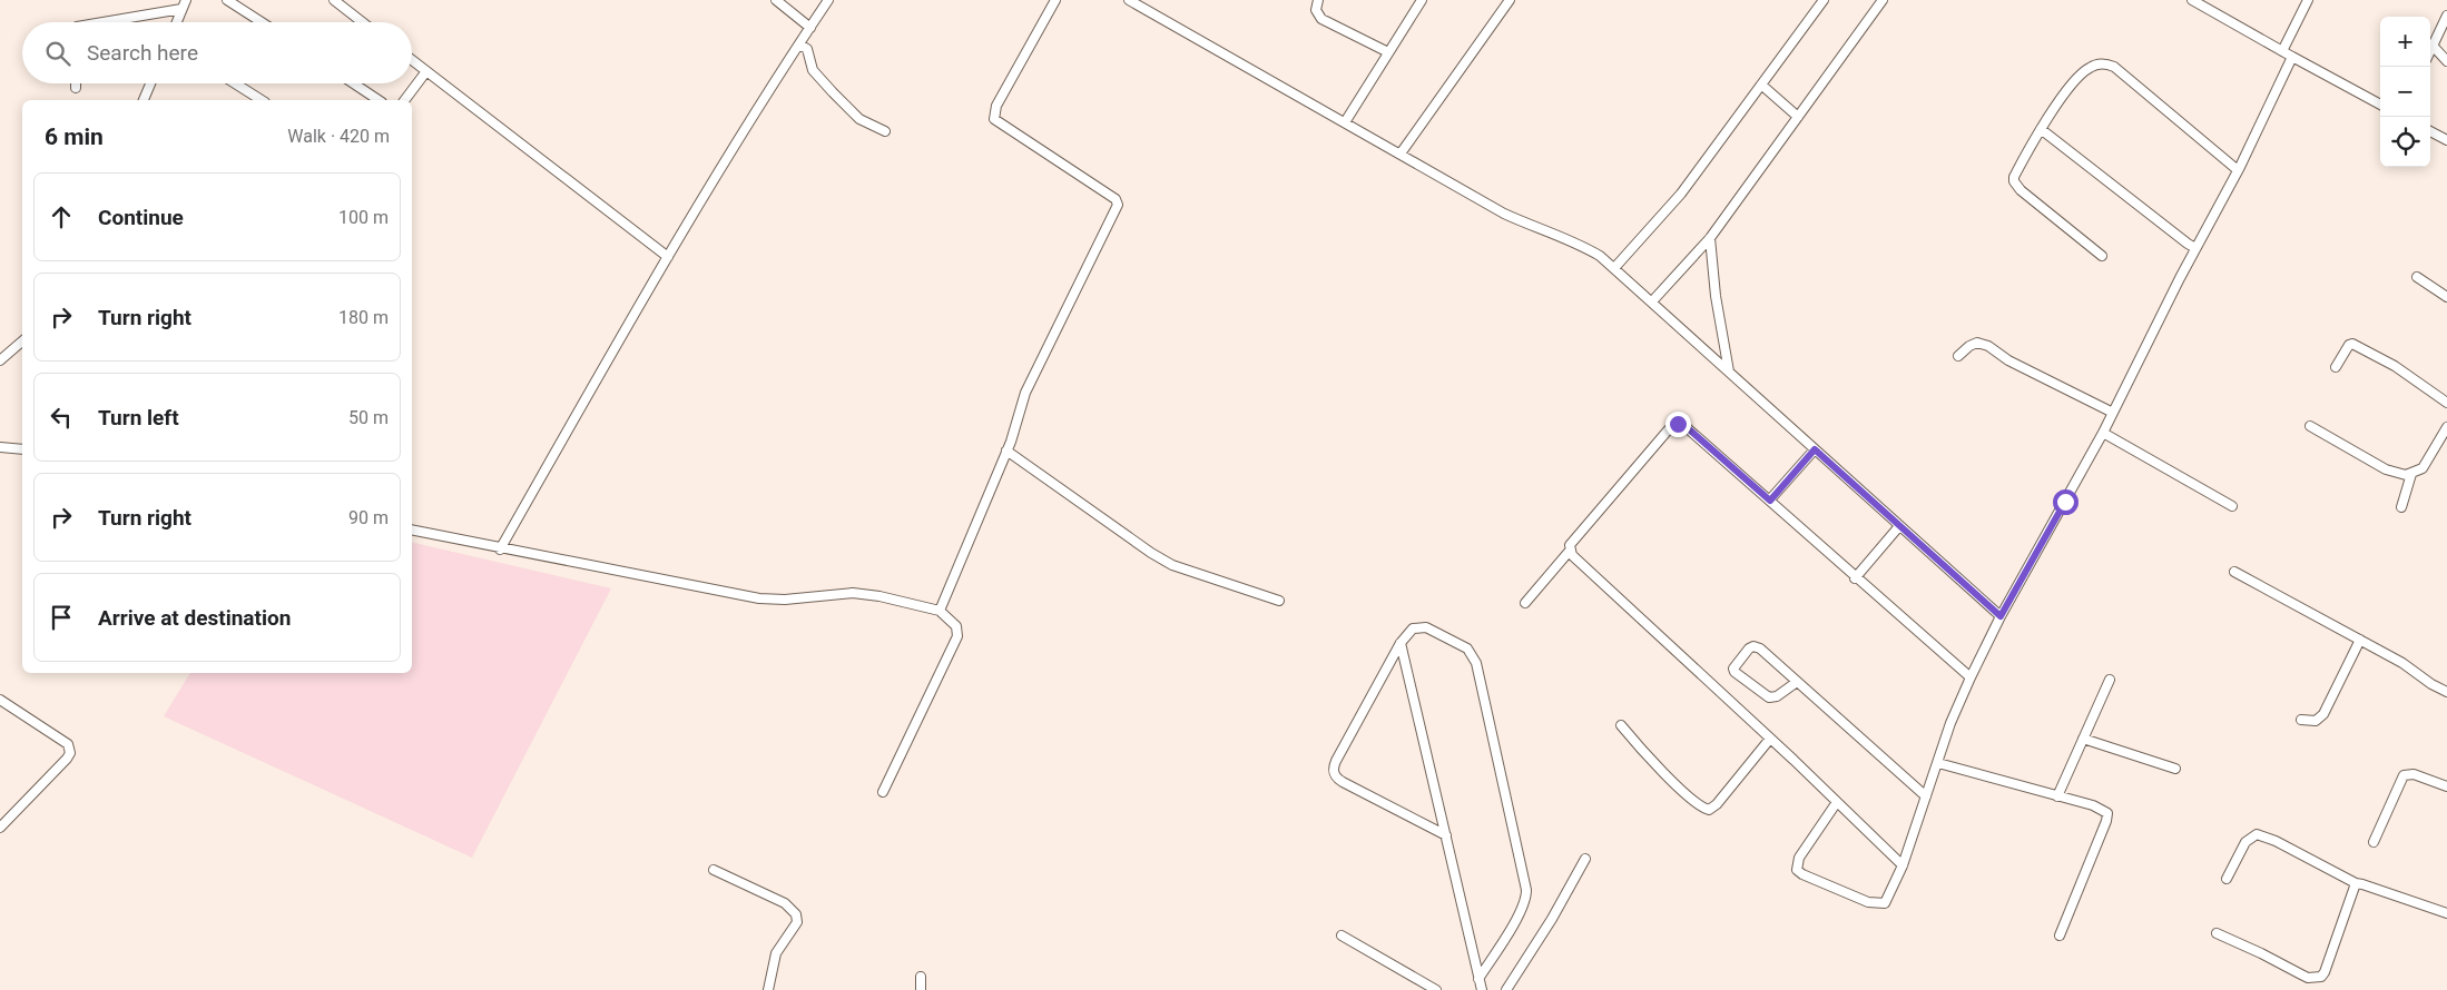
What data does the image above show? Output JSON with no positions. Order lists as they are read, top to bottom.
{
  "page": {
    "map_buttons": ["+", "−"],
    "search": "Search here",
    "heading": ["6 min", "Walk · 420 m"],
    "list": [
      ["Continue", "100 m"],
      ["Turn right", "180 m"],
      ["Turn left", "50 m"],
      ["Turn right", "90 m"],
      "Arrive at destination"
    ]
  }
}
